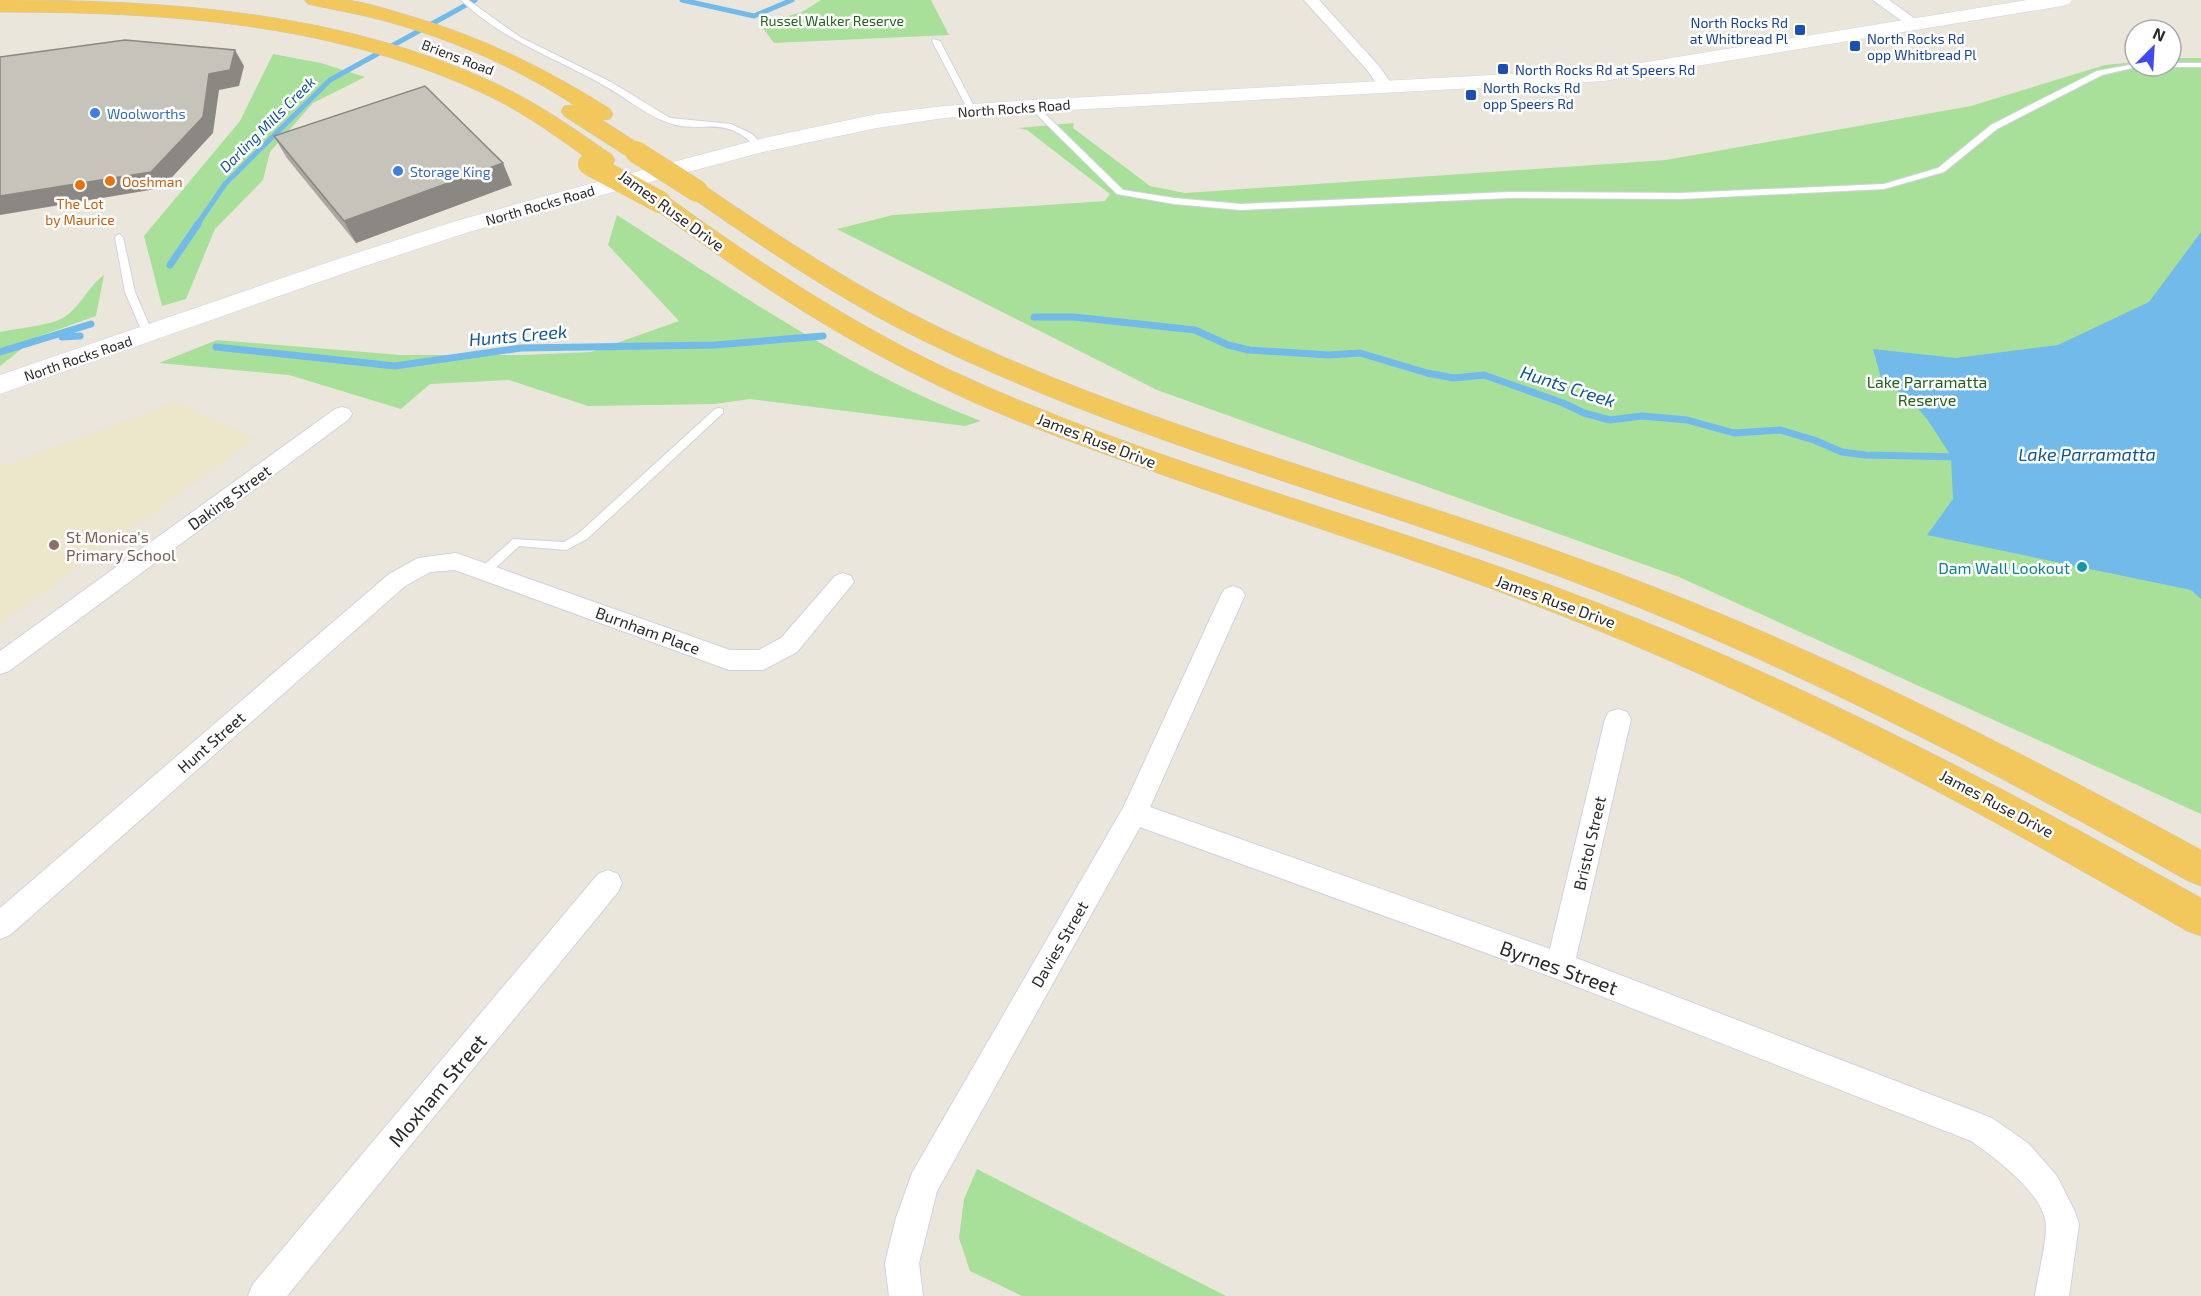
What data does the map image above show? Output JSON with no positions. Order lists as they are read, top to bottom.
{
  "streets": {
    "highway": ["Briens Road", "James Ruse Drive"],
    "main road": ["North Rocks Road"],
    "street": [
      "Daking Street",
      "Burnham Place",
      "Hunt Street",
      "Bristol Street",
      "Davies Street",
      "Byrnes Street",
      "Moxham Street"
    ]
  },
  "crossings": [
    ["Briens Road", "James Ruse Drive"],
    ["Burnham Place", "Hunt Street"],
    ["Bristol Street", "Byrnes Street"],
    ["Davies Street", "Byrnes Street"]
  ],
  "water": ["Darling Mills Creek", "Hunts Creek", "Lake Parramatta"],
  "parks": ["Russel Walker Reserve", "Lake Parramatta Reserve"],
  "places": {
    "transit": [
      "North Rocks Rd at Whitbread Pl",
      "North Rocks Rd opp Whitbread Pl",
      "North Rocks Rd at Speers Rd",
      "North Rocks Rd opp Speers Rd"
    ],
    "other": [
      "Woolworths",
      "Storage King",
      "Ooshman",
      "The Lot by Maurice",
      "St Monica's Primary School",
      "Dam Wall Lookout"
    ]
  },
  "north": "top right"
}
